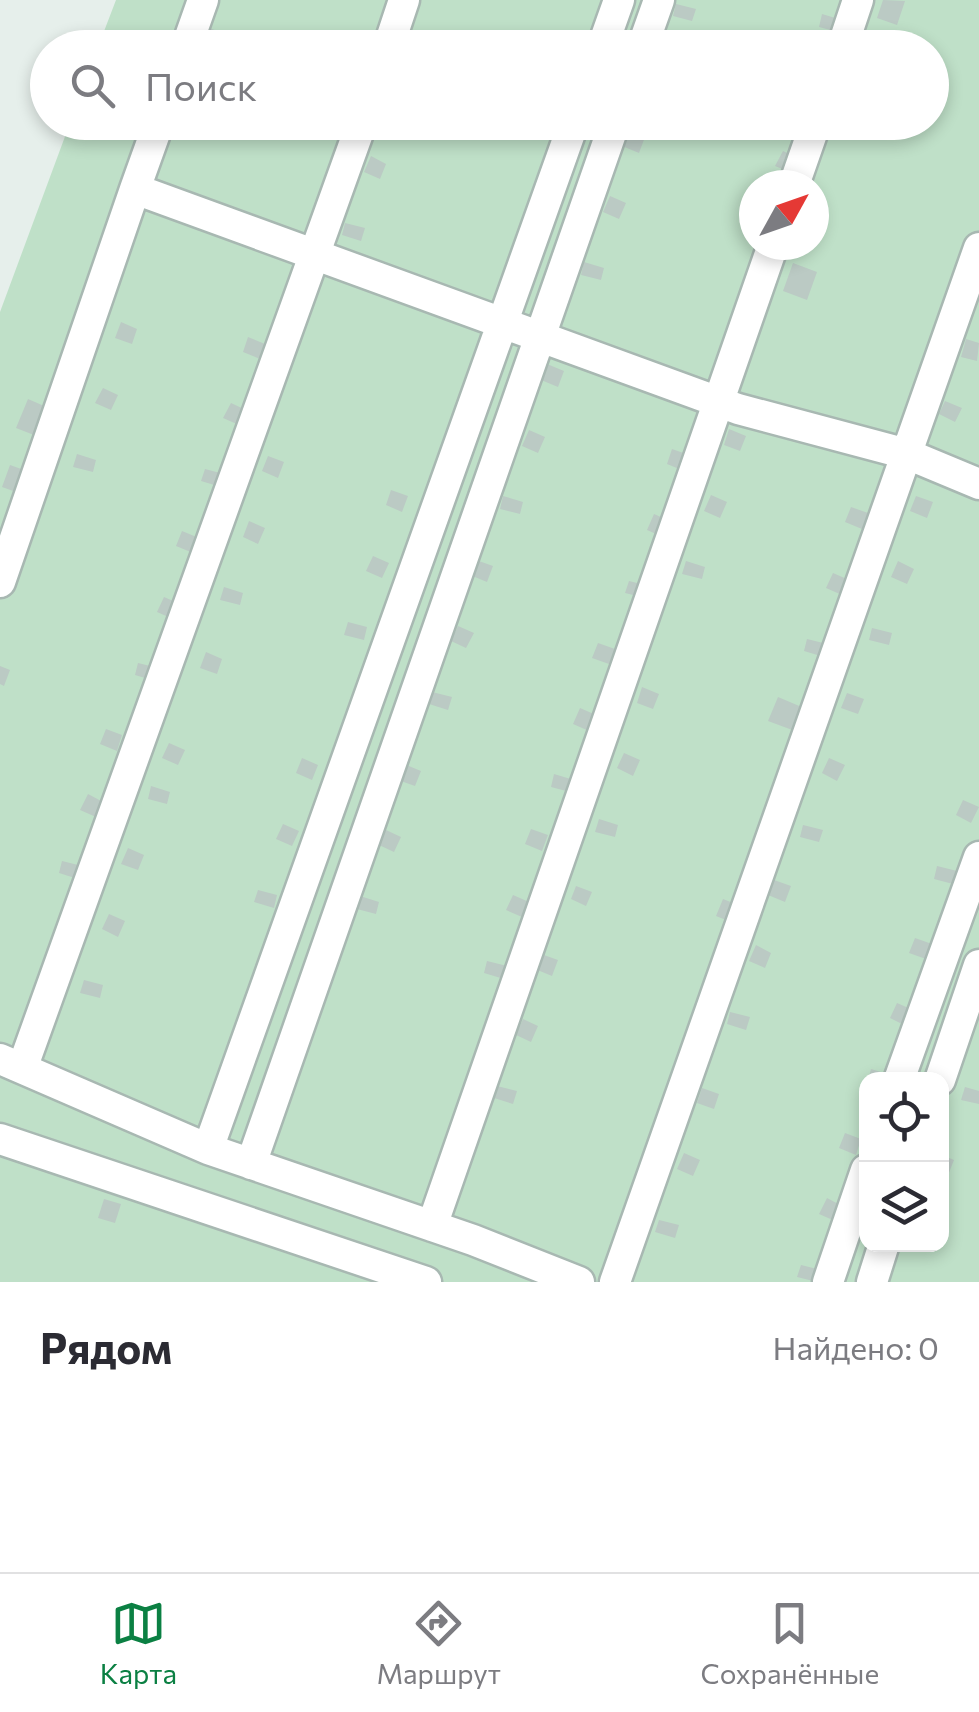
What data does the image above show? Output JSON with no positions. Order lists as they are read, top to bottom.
{
  "north": "top right",
  "page": {
    "search": "Поиск",
    "heading": ["Рядом", "Найдено: 0"],
    "nav": ["Карта", "Маршрут", "Сохранённые"]
  }
}
